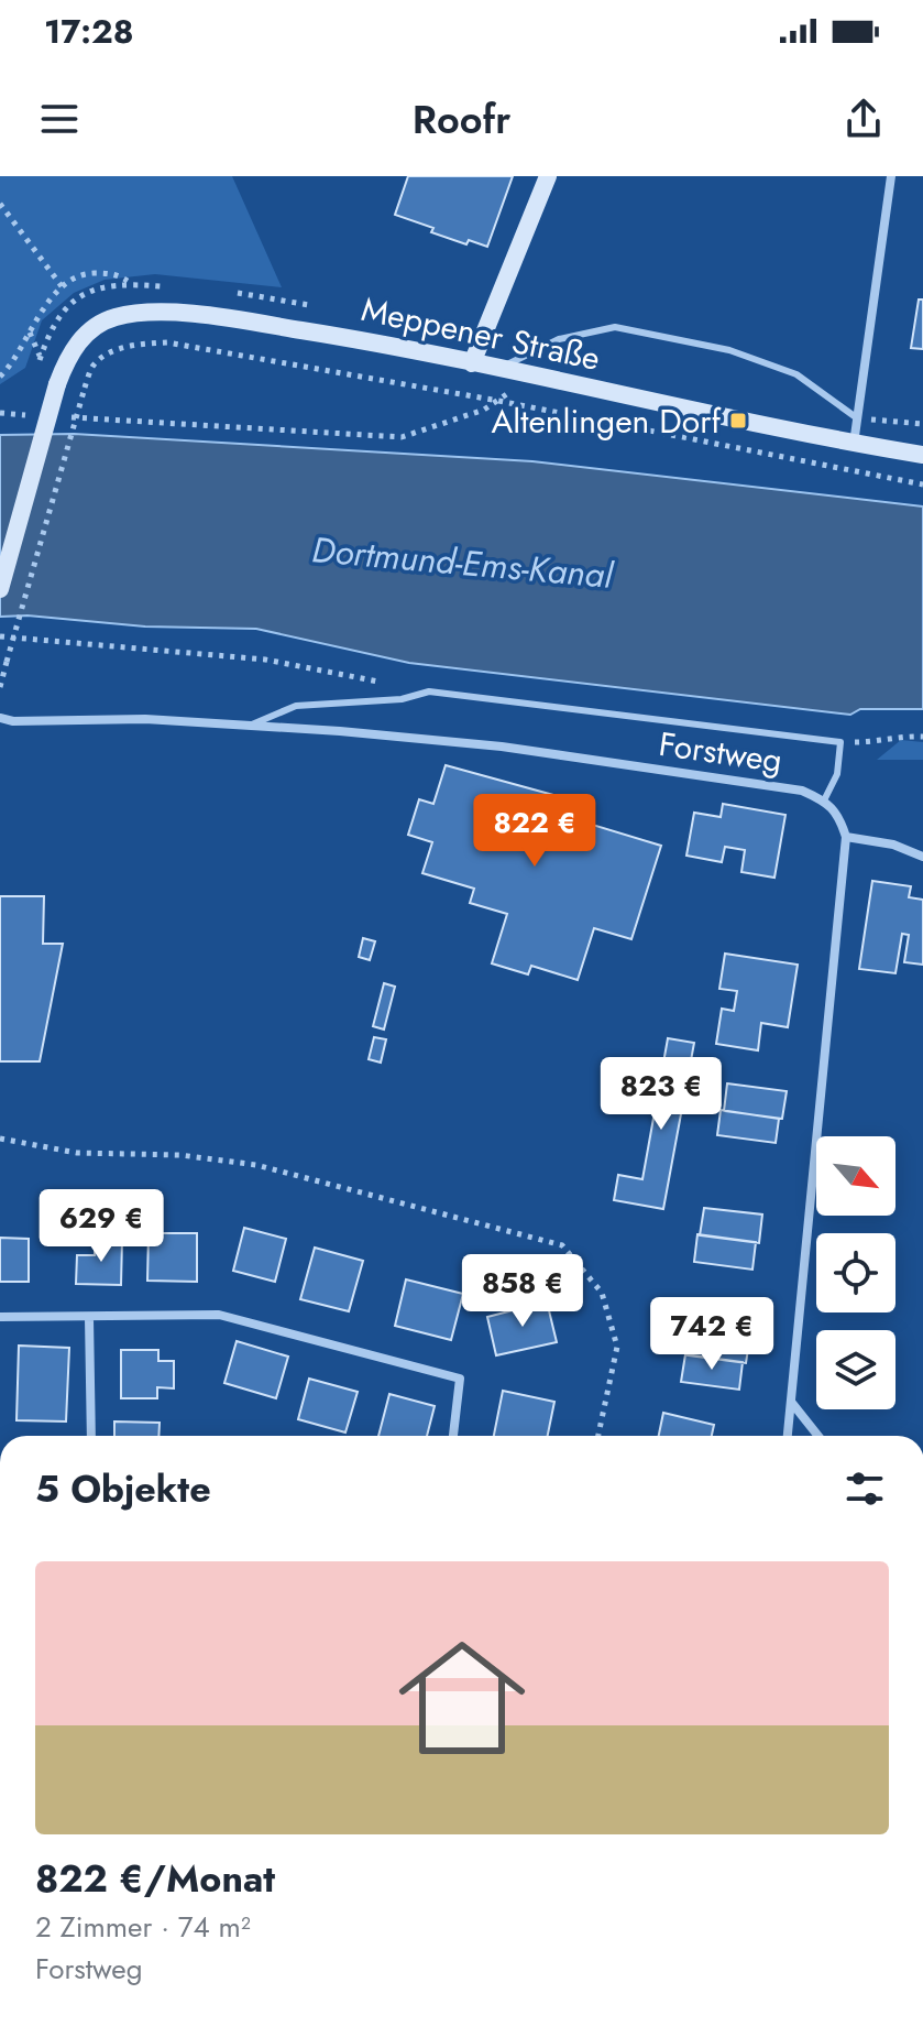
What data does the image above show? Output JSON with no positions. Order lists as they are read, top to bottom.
{
  "streets": {
    "main road": ["Meppener Straße"],
    "street": ["Forstweg"]
  },
  "water": ["Dortmund-Ems-Kanal"],
  "places": {
    "transit": ["Altenlingen Dorf"]
  },
  "north": "bottom right",
  "page": {
    "status": "17:28",
    "header": "Roofr",
    "price": [
      "822 €",
      "823 €",
      "629 €",
      "858 €",
      "742 €"
    ],
    "heading": "5 Objekte",
    "list": [
      {
        "name": "822 €/Monat",
        "note": "2 Zimmer · 74 m² · Forstweg"
      }
    ]
  }
}
